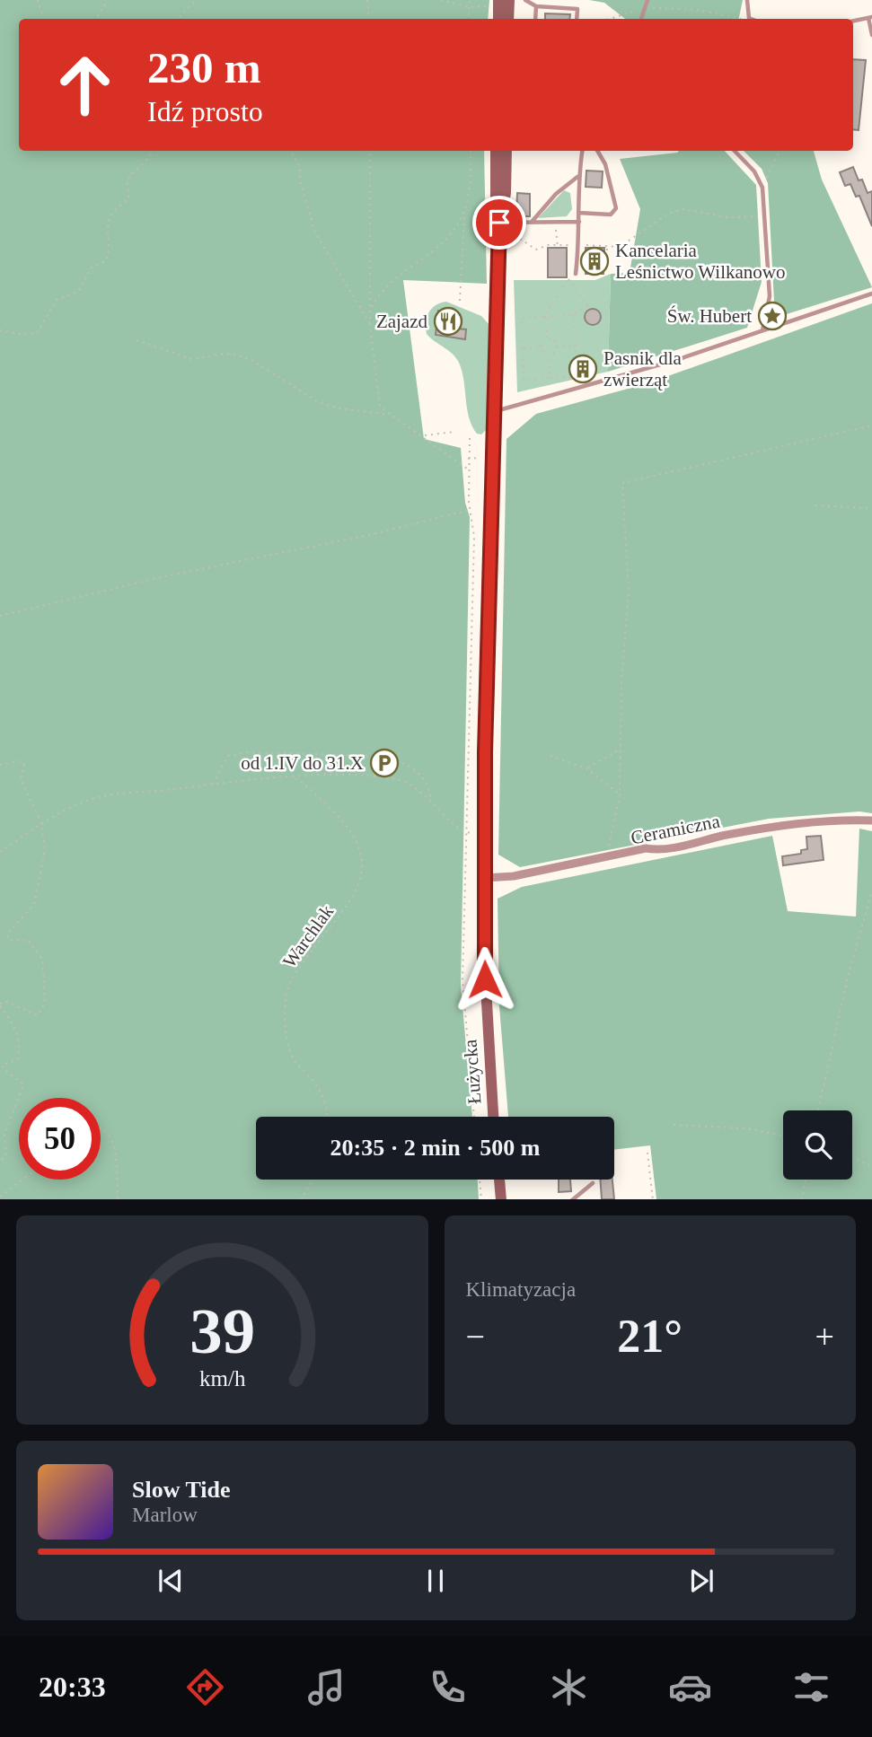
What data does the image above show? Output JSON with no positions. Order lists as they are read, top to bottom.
{
  "streets": {
    "main road": ["Łużycka"],
    "street": ["Ceramiczna"],
    "path": ["Warchlak"]
  },
  "crossings": [
    ["Ceramiczna", "Łużycka"]
  ],
  "places": {
    "building": ["Kancelaria Leśnictwo Wilkanowo", "Pasnik dla zwierząt"],
    "place": ["Św. Hubert"],
    "restaurant": ["Zajazd"],
    "parking": ["od 1.IV do 31.X"]
  },
  "page": {
    "turn": ["230 m", "Idź prosto"],
    "limit": "50",
    "trip": "20:35 · 2 min · 500 m",
    "tile": "Klimatyzacja",
    "heat": ["−", "21°", "+"],
    "song": ["Slow Tide", "Marlow"],
    "tabs": "20:33",
    "gauge": ["39", "km/h"]
  }
}
